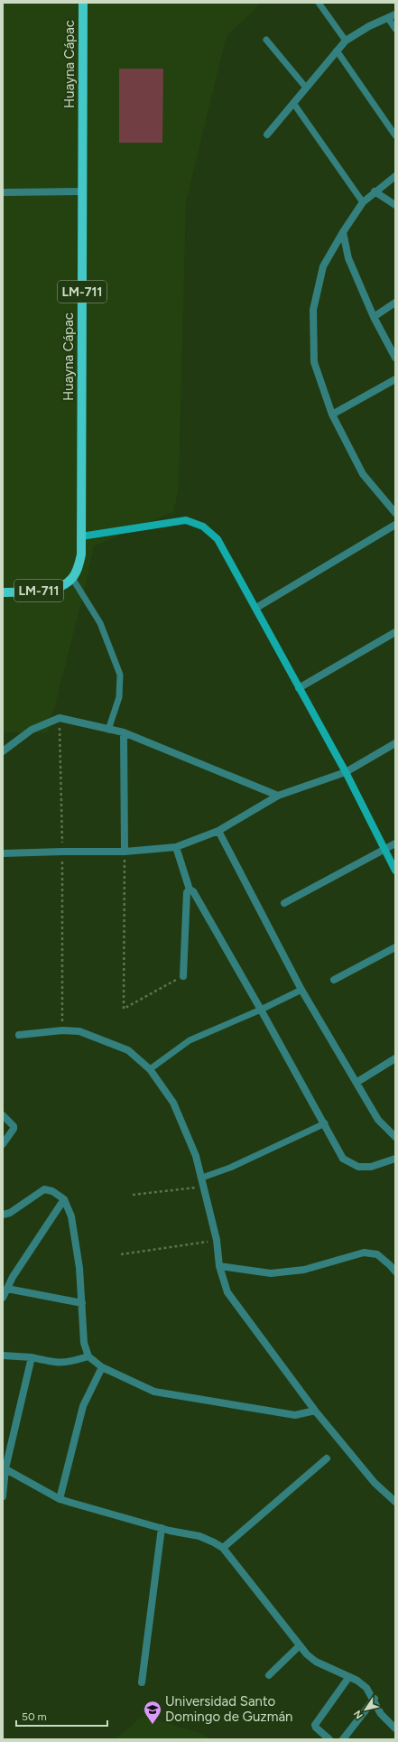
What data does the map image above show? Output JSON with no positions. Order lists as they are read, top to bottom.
{
  "streets": {
    "main road": ["Huayna Cápac", "LM-711"]
  },
  "crossings": [
    ["Huayna Cápac", "LM-711"]
  ],
  "places": {
    "school or university": ["Universidad Santo Domingo de Guzmán"]
  },
  "scale_bar": "50 m",
  "north": "bottom left"
}
